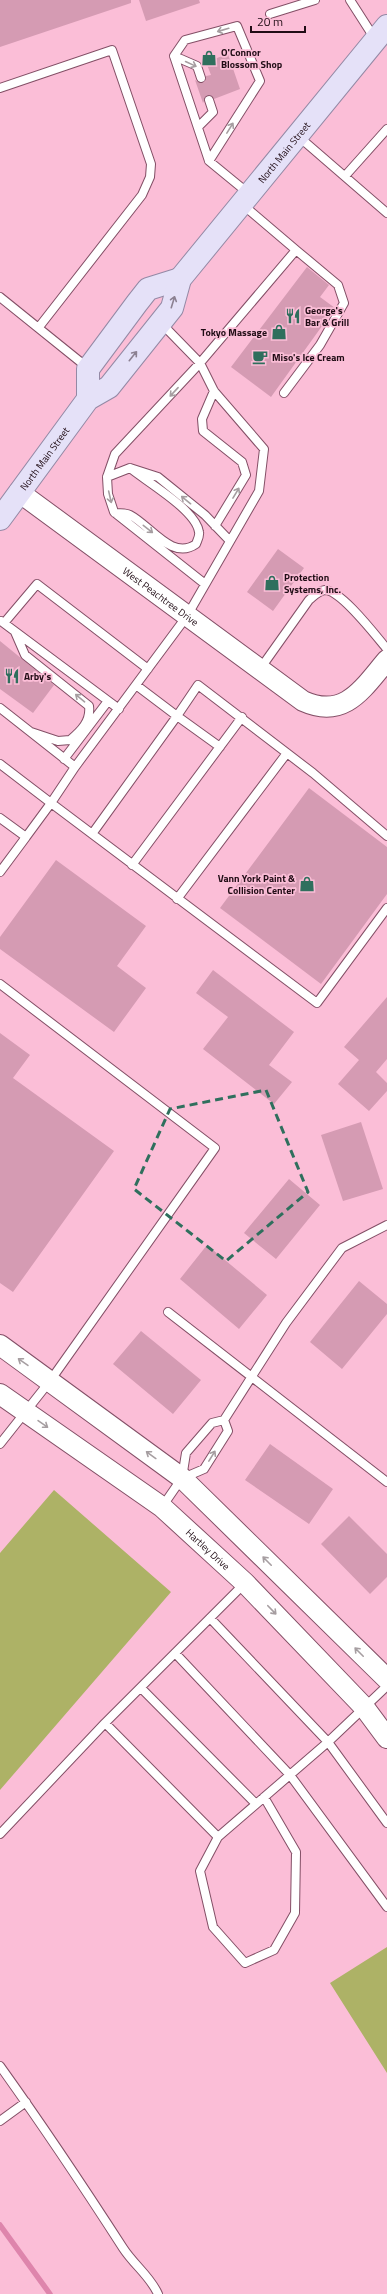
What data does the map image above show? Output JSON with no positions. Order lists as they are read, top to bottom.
{
  "streets": {
    "main road": ["North Main Street"],
    "street": ["West Peachtree Drive", "Hartley Drive"]
  },
  "crossings": [
    ["North Main Street", "West Peachtree Drive"]
  ],
  "places": {
    "shop": [
      "O'Connor Blossom Shop",
      "Tokyo Massage",
      "Protection Systems, Inc.",
      "Vann York Paint & Collision Center"
    ],
    "restaurant": ["George's Bar & Grill", "Arby's"],
    "cafe": ["Miso's Ice Cream"]
  },
  "scale_bar": "20 m"
}
